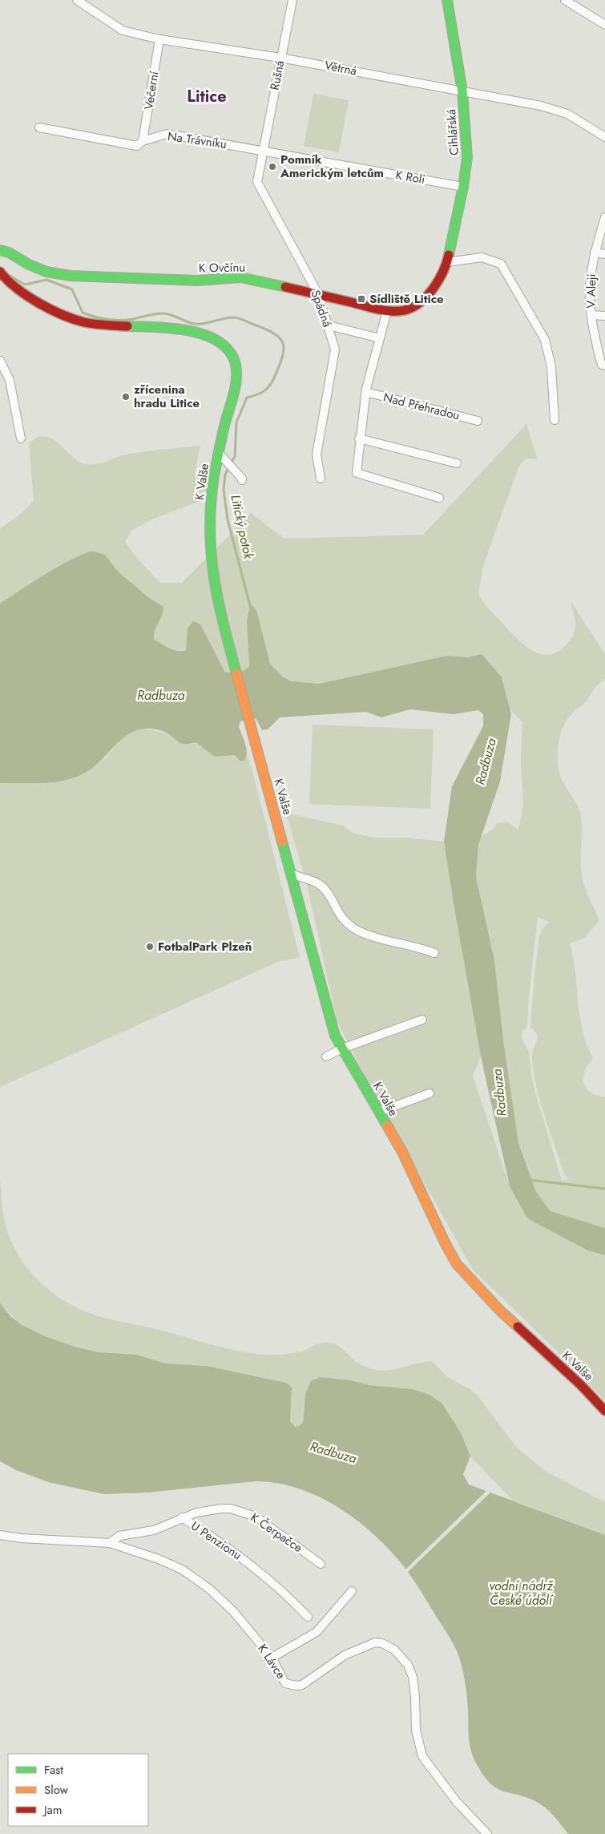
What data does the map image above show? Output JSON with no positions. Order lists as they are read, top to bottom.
{
  "streets": {
    "street": [
      "Větrná",
      "Rušná",
      "Večerní",
      "Cihlářská",
      "Na Trávníku",
      "K Roli",
      "K Ovčínu",
      "V Aleji",
      "Spádná",
      "Nad Přehradou",
      "K Valše",
      "K Čerpačce",
      "U Penzionu",
      "K Lávce"
    ]
  },
  "crossings": [
    ["Větrná", "Rušná"],
    ["Větrná", "Večerní"],
    ["Větrná", "Cihlářská"],
    ["Rušná", "Na Trávníku"],
    ["Rušná", "K Roli"],
    ["Rušná", "Spádná"],
    ["Večerní", "Na Trávníku"],
    ["Cihlářská", "K Roli"],
    ["Cihlářská", "K Ovčínu"],
    ["Na Trávníku", "K Roli"],
    ["Na Trávníku", "Spádná"],
    ["K Roli", "Spádná"],
    ["K Ovčínu", "Spádná"],
    ["K Ovčínu", "Nad Přehradou"],
    ["K Čerpačce", "U Penzionu"],
    ["U Penzionu", "K Lávce"]
  ],
  "districts": ["Litice"],
  "water": ["Litický potok", "Radbuza", "vodní nádrž České údolí"],
  "places": {
    "other": ["Pomník Americkým letcům", "zřícenina hradu Litice", "FotbalPark Plzeň"],
    "transit": ["Sídliště Litice"]
  },
  "legend": ["Fast", "Slow", "Jam"]
}
